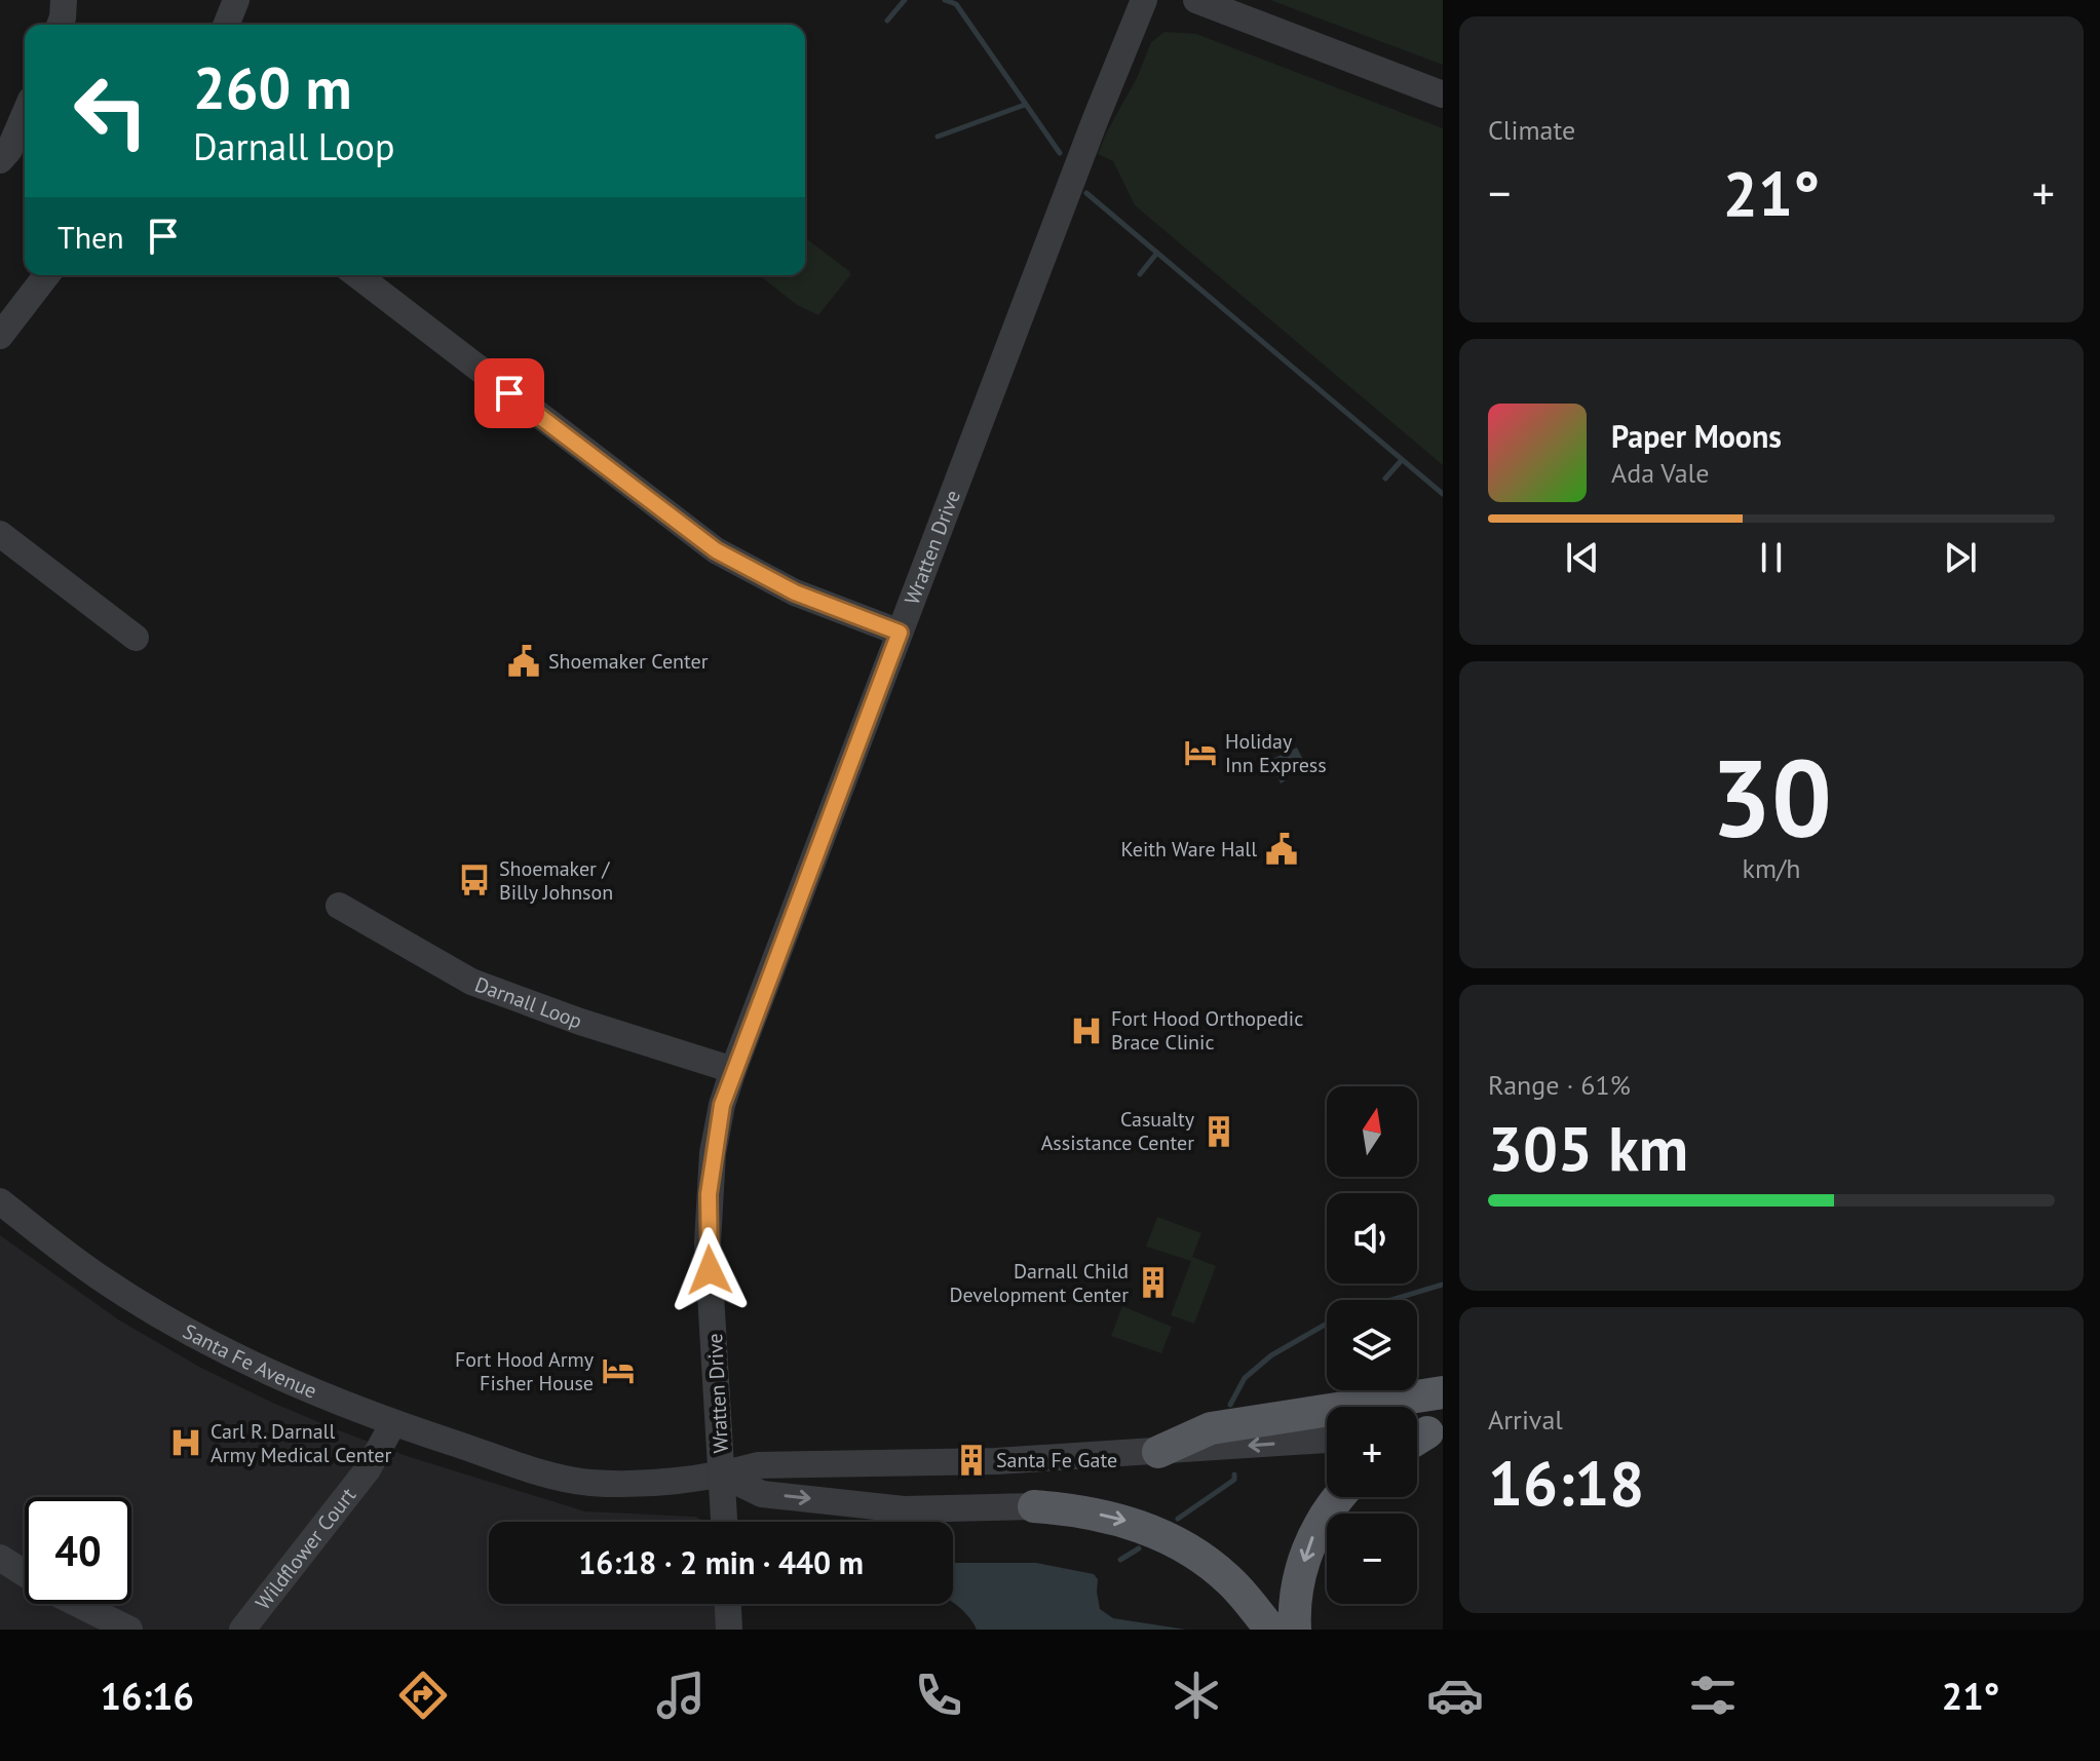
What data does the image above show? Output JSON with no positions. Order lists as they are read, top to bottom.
{
  "streets": {
    "street": [
      "Wratten Drive",
      "Darnall Loop",
      "Santa Fe Avenue",
      "Wildflower Court"
    ]
  },
  "crossings": [
    ["Wratten Drive", "Darnall Loop"],
    ["Wratten Drive", "Santa Fe Avenue"],
    ["Santa Fe Avenue", "Wildflower Court"]
  ],
  "places": {
    "public building": ["Shoemaker Center", "Keith Ware Hall"],
    "hotel": ["Holiday Inn Express", "Fort Hood Army Fisher House"],
    "bus stop": ["Shoemaker / Billy Johnson"],
    "hospital": ["Fort Hood Orthopedic Brace Clinic", "Carl R. Darnall Army Medical Center"],
    "building": ["Casualty Assistance Center", "Darnall Child Development Center", "Santa Fe Gate"]
  },
  "north": "top",
  "page": {
    "tile": [
      "Climate",
      ["30", "km/h"],
      ["Range · 61%", "305 km"],
      ["Arrival", "16:18"]
    ],
    "turn": ["260 m", "Darnall Loop"],
    "heat": ["−", "21°", "+"],
    "then": "Then",
    "song": ["Paper Moons", "Ada Vale"],
    "map_buttons": ["+", "−"],
    "limit": "40",
    "trip": "16:18 · 2 min · 440 m",
    "tabs": ["16:16", "21°"]
  }
}
